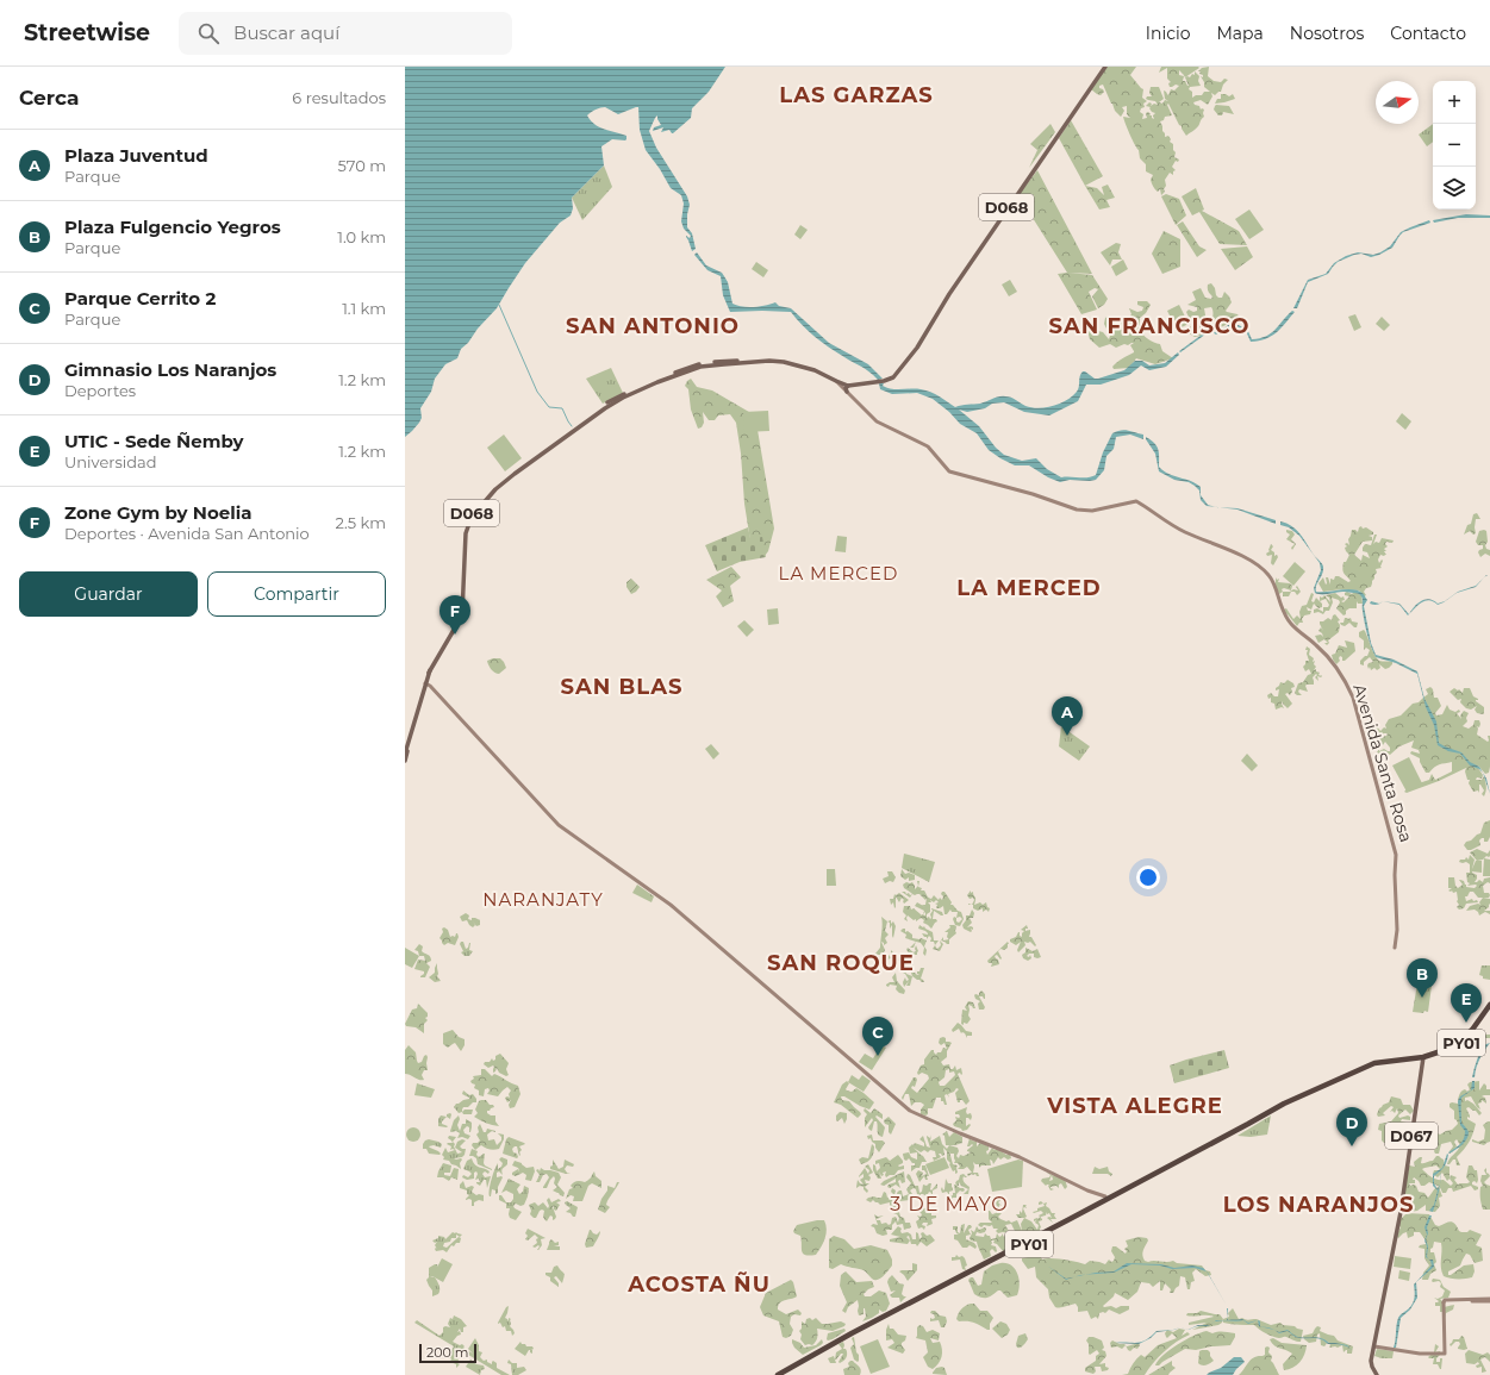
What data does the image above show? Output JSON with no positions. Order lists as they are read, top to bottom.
{
  "streets": {
    "highway": ["PY01"],
    "main road": ["D068", "Avenida Santa Rosa", "D067"]
  },
  "crossings": [
    ["D068", "Avenida Santa Rosa"],
    ["PY01", "D067"]
  ],
  "districts": [
    "LAS GARZAS",
    "SAN ANTONIO",
    "SAN FRANCISCO",
    "LA MERCED",
    "LA MERCED",
    "SAN BLAS",
    "NARANJATY",
    "SAN ROQUE",
    "VISTA ALEGRE",
    "3 DE MAYO",
    "LOS NARANJOS",
    "ACOSTA ÑU"
  ],
  "scale_bar": "200 m",
  "north": "right",
  "page": {
    "header": "Streetwise",
    "search": "Buscar aquí",
    "nav": [
      "Inicio",
      "Mapa",
      "Nosotros",
      "Contacto"
    ],
    "heading": ["Cerca", "6 resultados"],
    "map_buttons": ["+", "−"],
    "list": [
      {
        "mark": "A",
        "name": "Plaza Juventud",
        "note": "Parque",
        "value": "570 m"
      },
      {
        "mark": "B",
        "name": "Plaza Fulgencio Yegros",
        "note": "Parque",
        "value": "1.0 km"
      },
      {
        "mark": "C",
        "name": "Parque Cerrito 2",
        "note": "Parque",
        "value": "1.1 km"
      },
      {
        "mark": "D",
        "name": "Gimnasio Los Naranjos",
        "note": "Deportes",
        "value": "1.2 km"
      },
      {
        "mark": "E",
        "name": "UTIC - Sede Ñemby",
        "note": "Universidad",
        "value": "1.2 km"
      },
      {
        "mark": "F",
        "name": "Zone Gym by Noelia",
        "note": "Deportes · Avenida San Antonio",
        "value": "2.5 km"
      }
    ],
    "buttons": ["Guardar", "Compartir"],
    "pins": [
      "F",
      "A",
      "B",
      "E",
      "C",
      "D"
    ],
    "scale": "200 m"
  }
}
